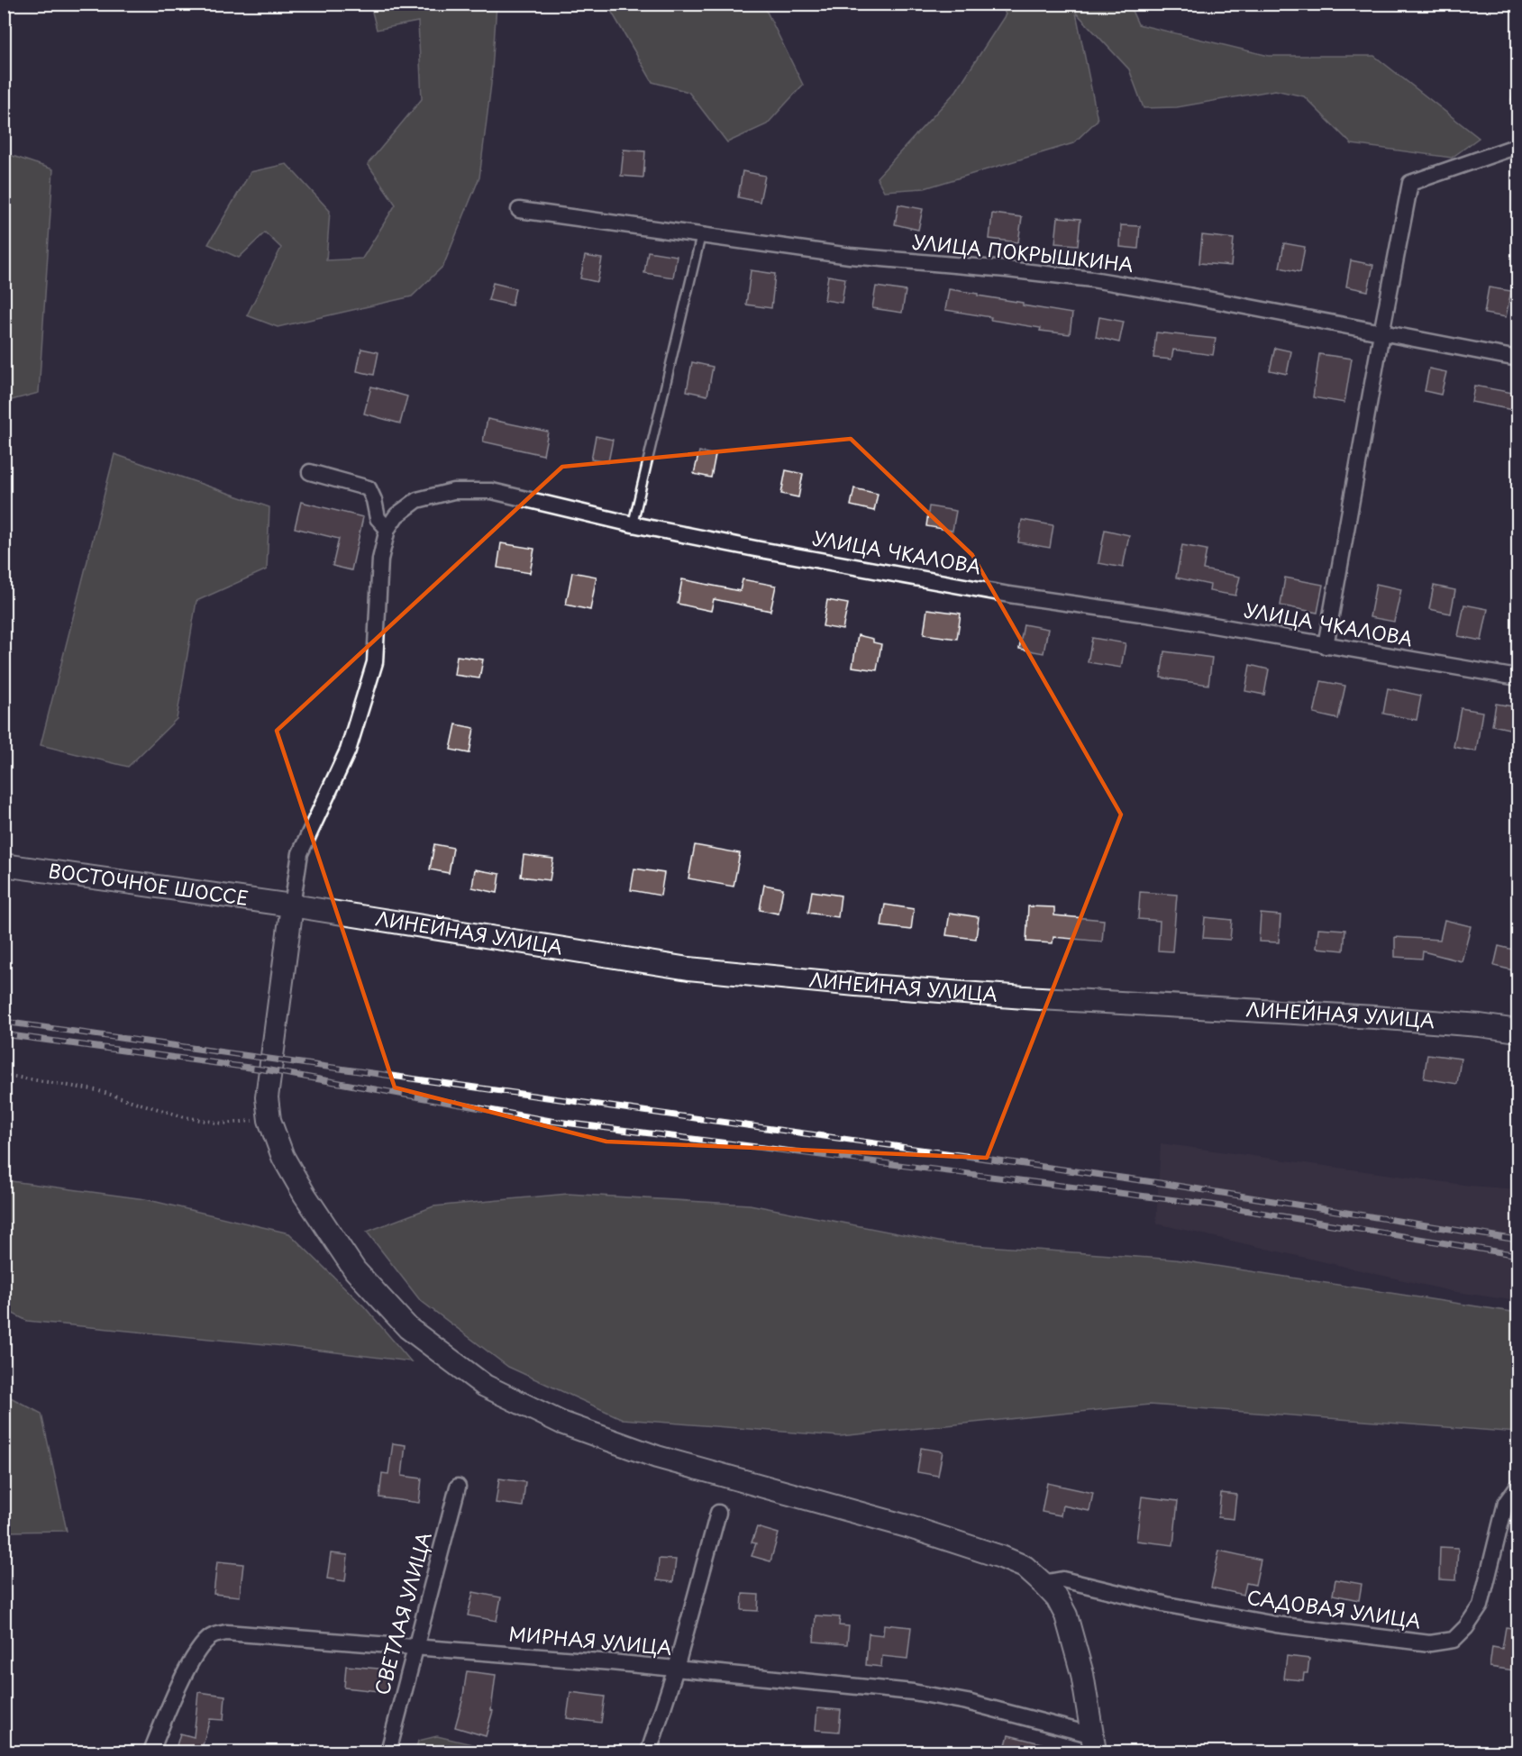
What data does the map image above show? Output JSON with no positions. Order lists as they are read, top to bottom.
{
  "streets": {
    "main road": ["ВОСТОЧНОЕ ШОССЕ", "ЛИНЕЙНАЯ УЛИЦА"],
    "street": [
      "УЛИЦА ПОКРЫШКИНА",
      "УЛИЦА ЧКАЛОВА",
      "САДОВАЯ УЛИЦА",
      "СВЕТЛАЯ УЛИЦА",
      "МИРНАЯ УЛИЦА"
    ]
  },
  "crossings": [
    ["ВОСТОЧНОЕ ШОССЕ", "ЛИНЕЙНАЯ УЛИЦА"],
    ["СВЕТЛАЯ УЛИЦА", "МИРНАЯ УЛИЦА"]
  ]
}
